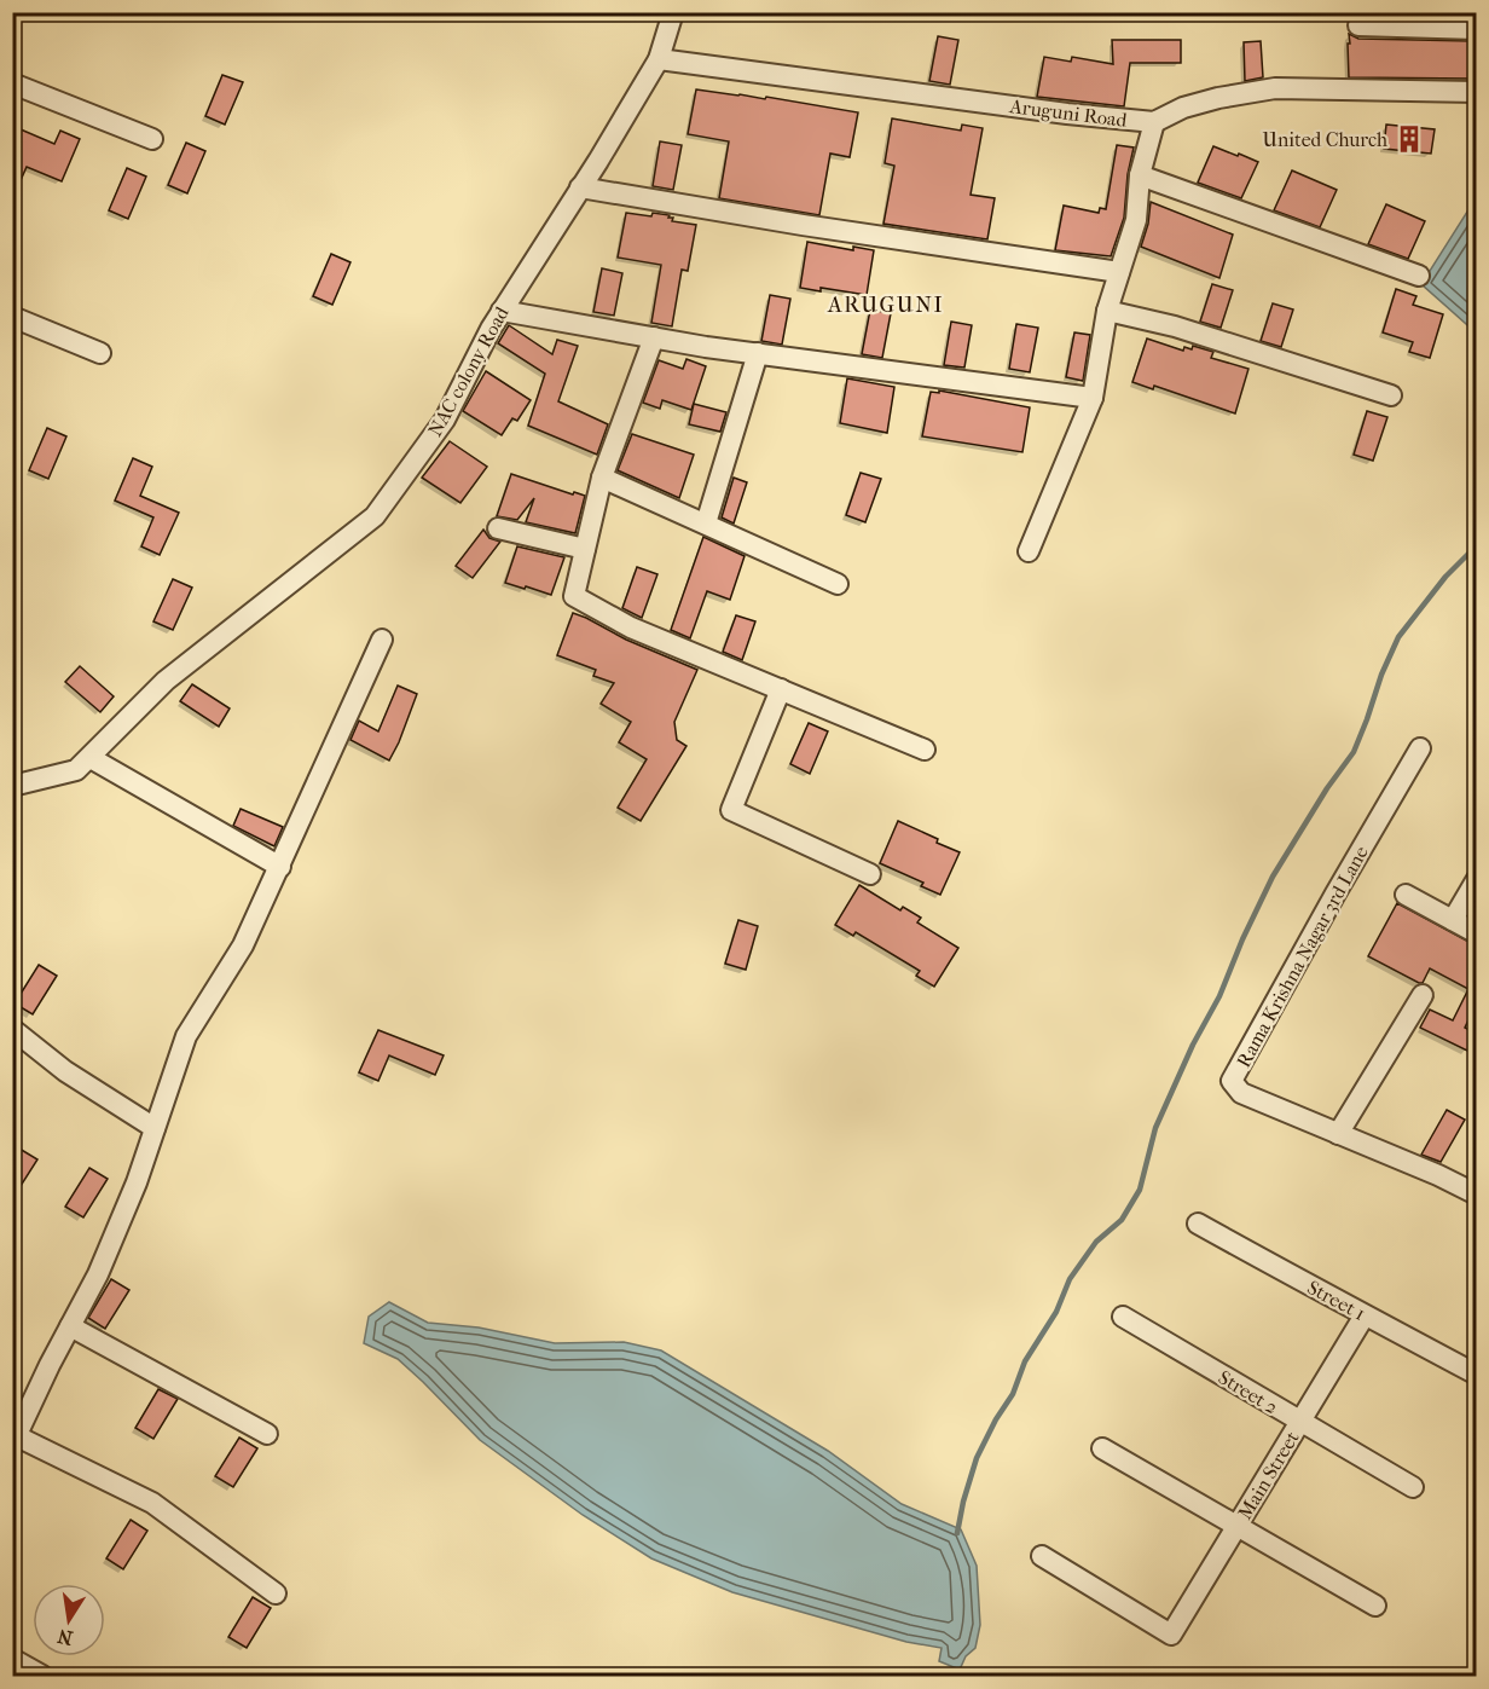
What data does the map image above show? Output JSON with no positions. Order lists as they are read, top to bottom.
{
  "streets": {
    "street": [
      "Aruguni Road",
      "NAC colony Road",
      "Rama Krishna Nagar 3rd Lane",
      "Street 1",
      "Street 2",
      "Main Street"
    ]
  },
  "crossings": [
    ["Aruguni Road", "NAC colony Road"],
    ["Street 1", "Main Street"],
    ["Street 2", "Main Street"]
  ],
  "districts": ["ARUGUNI"],
  "places": {
    "building": ["United Church"]
  },
  "north": "bottom"
}
